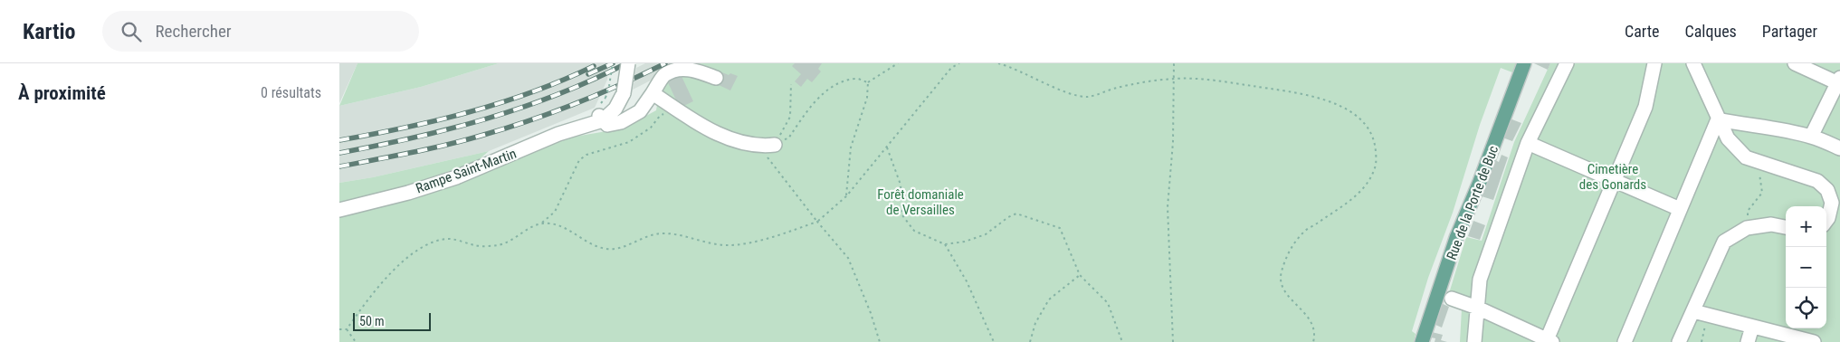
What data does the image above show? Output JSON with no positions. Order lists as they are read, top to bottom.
{
  "streets": {
    "main road": ["Rue de la Porte de Buc"],
    "street": ["Rampe Saint-Martin"]
  },
  "parks": ["Cimetière des Gonards", "Forêt domaniale de Versailles"],
  "scale_bar": "50 m",
  "page": {
    "header": "Kartio",
    "search": "Rechercher",
    "nav": ["Carte", "Calques", "Partager"],
    "heading": ["À proximité", "0 résultats"],
    "map_buttons": ["+", "−"],
    "scale": "50 m"
  }
}
